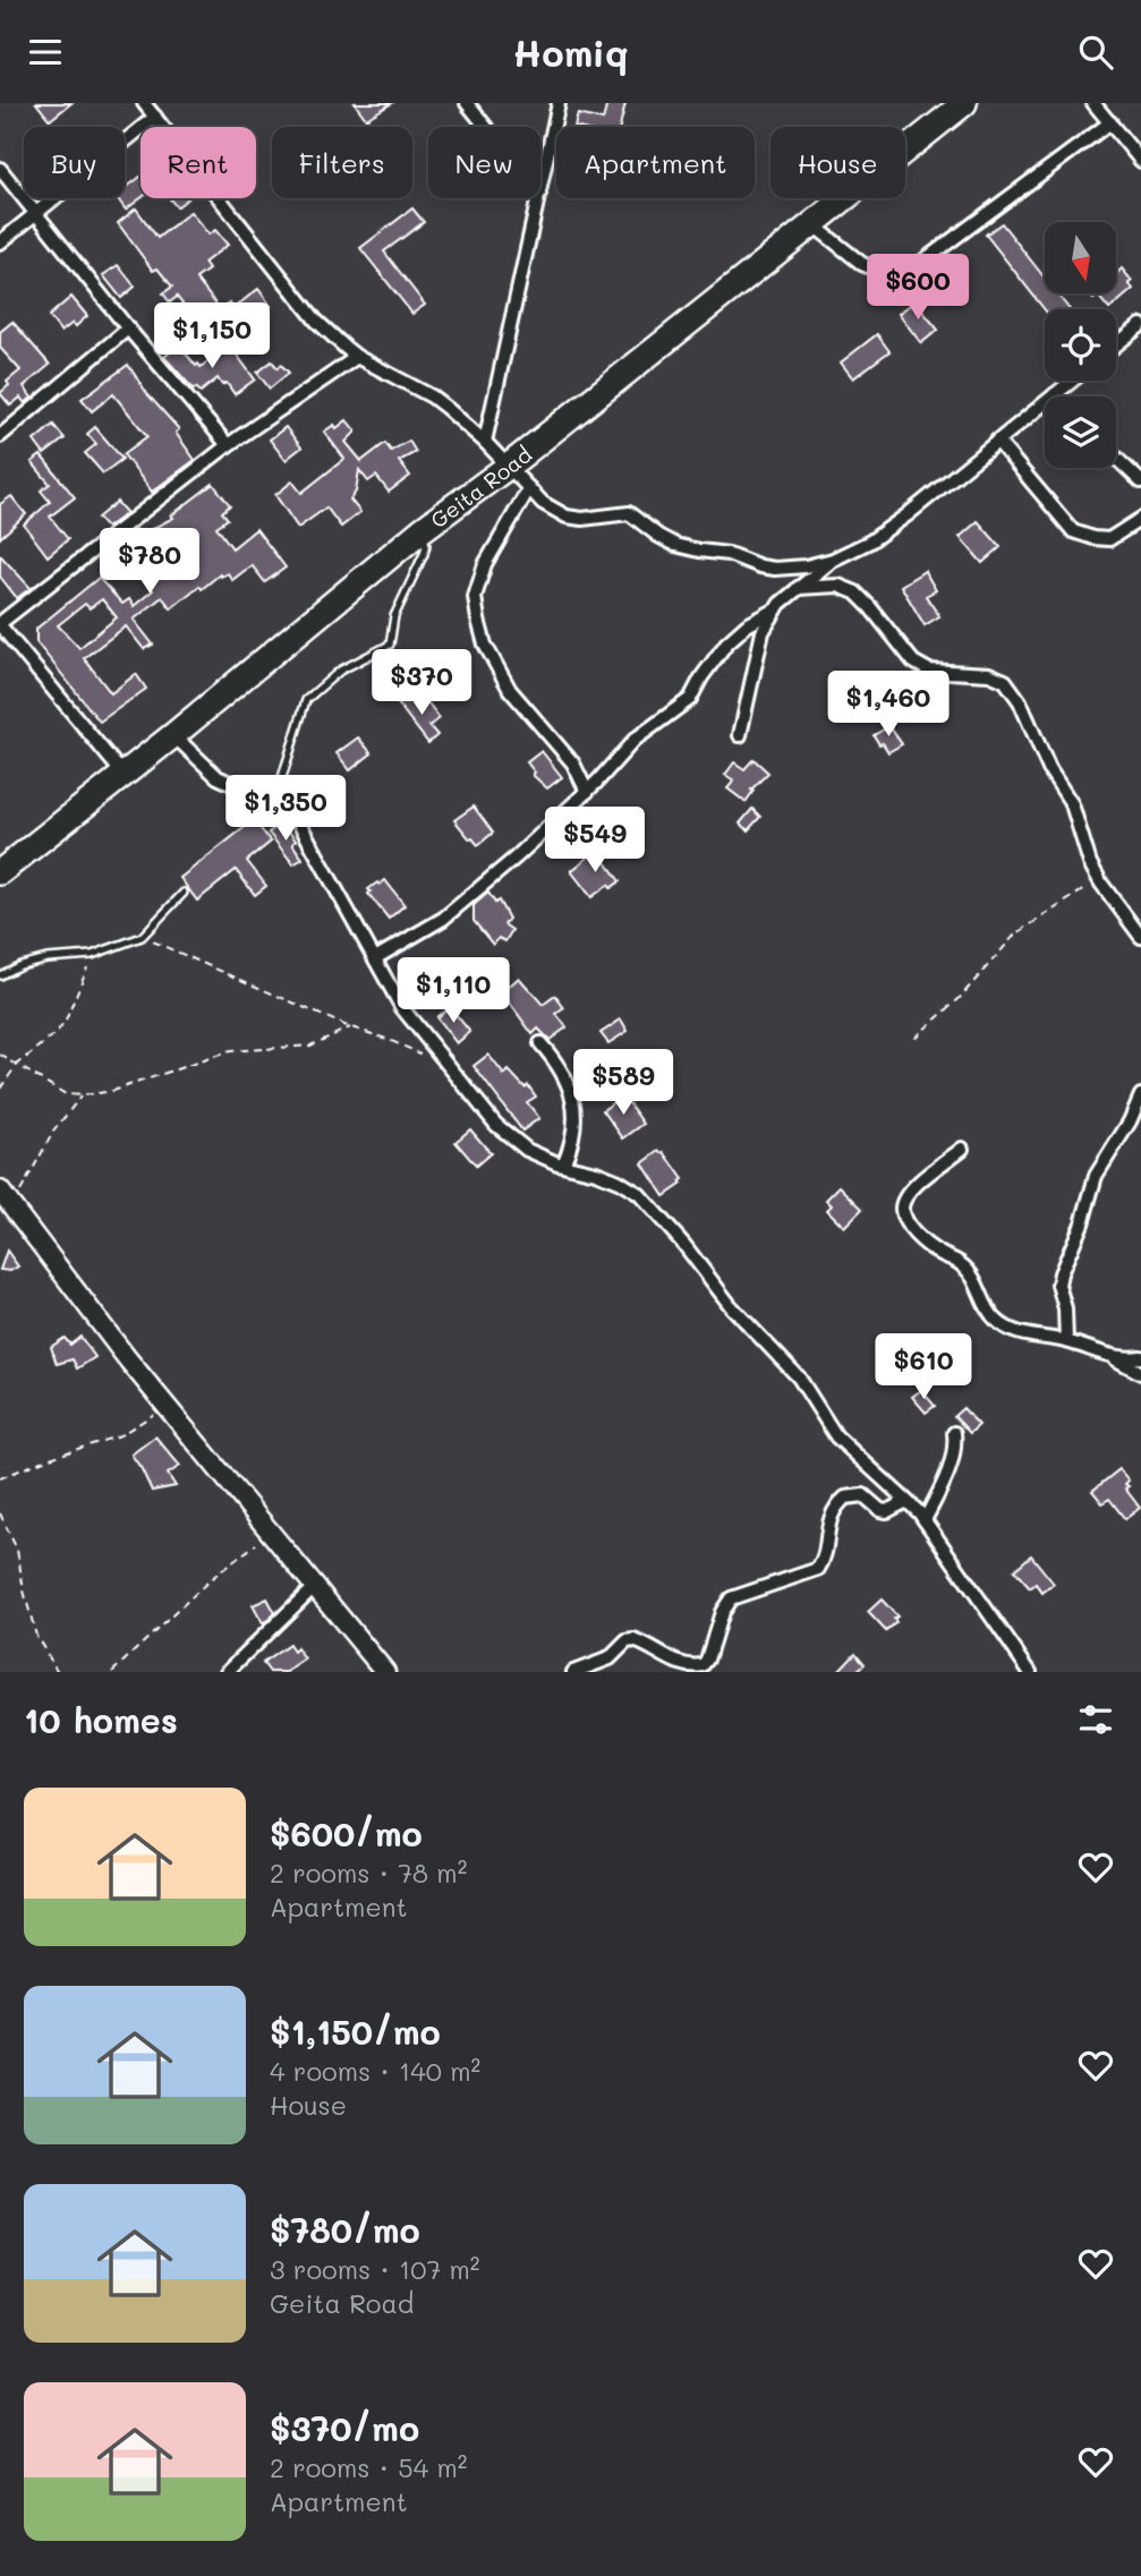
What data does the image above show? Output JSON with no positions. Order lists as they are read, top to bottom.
{
  "streets": {
    "highway": ["Geita Road"]
  },
  "north": "bottom",
  "page": {
    "header": "Homiq",
    "chip": [
      "Buy",
      "Rent",
      "Filters",
      "New",
      "Apartment",
      "House"
    ],
    "price": [
      "$600",
      "$1,150",
      "$780",
      "$370",
      "$1,460",
      "$1,350",
      "$549",
      "$1,110",
      "$589",
      "$610"
    ],
    "heading": "10 homes",
    "list": [
      {
        "name": "$600/mo",
        "note": "2 rooms · 78 m² · Apartment"
      },
      {
        "name": "$1,150/mo",
        "note": "4 rooms · 140 m² · House"
      },
      {
        "name": "$780/mo",
        "note": "3 rooms · 107 m² · Geita Road"
      },
      {
        "name": "$370/mo",
        "note": "2 rooms · 54 m² · Apartment"
      }
    ]
  }
}
